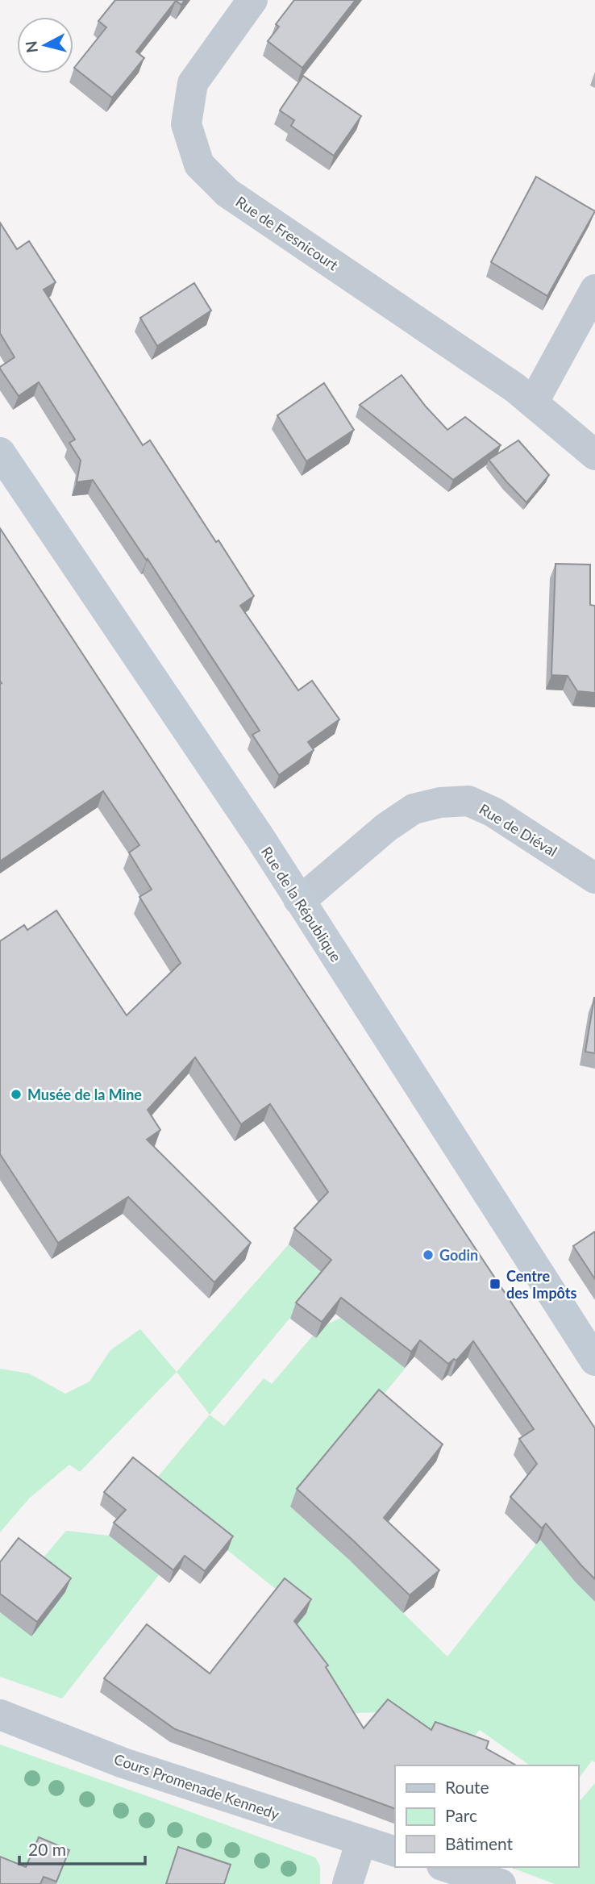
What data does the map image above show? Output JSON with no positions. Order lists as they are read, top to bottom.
{
  "streets": {
    "main road": ["Rue de la République"],
    "street": ["Rue de Fresnicourt", "Rue de Diéval", "Cours Promenade Kennedy"]
  },
  "crossings": [
    ["Rue de Diéval", "Rue de la République"]
  ],
  "places": {
    "other": ["Musée de la Mine", "Godin"],
    "transit": ["Centre des Impôts"]
  },
  "legend": ["Route", "Parc", "Bâtiment"],
  "scale_bar": "20 m",
  "north": "left"
}
